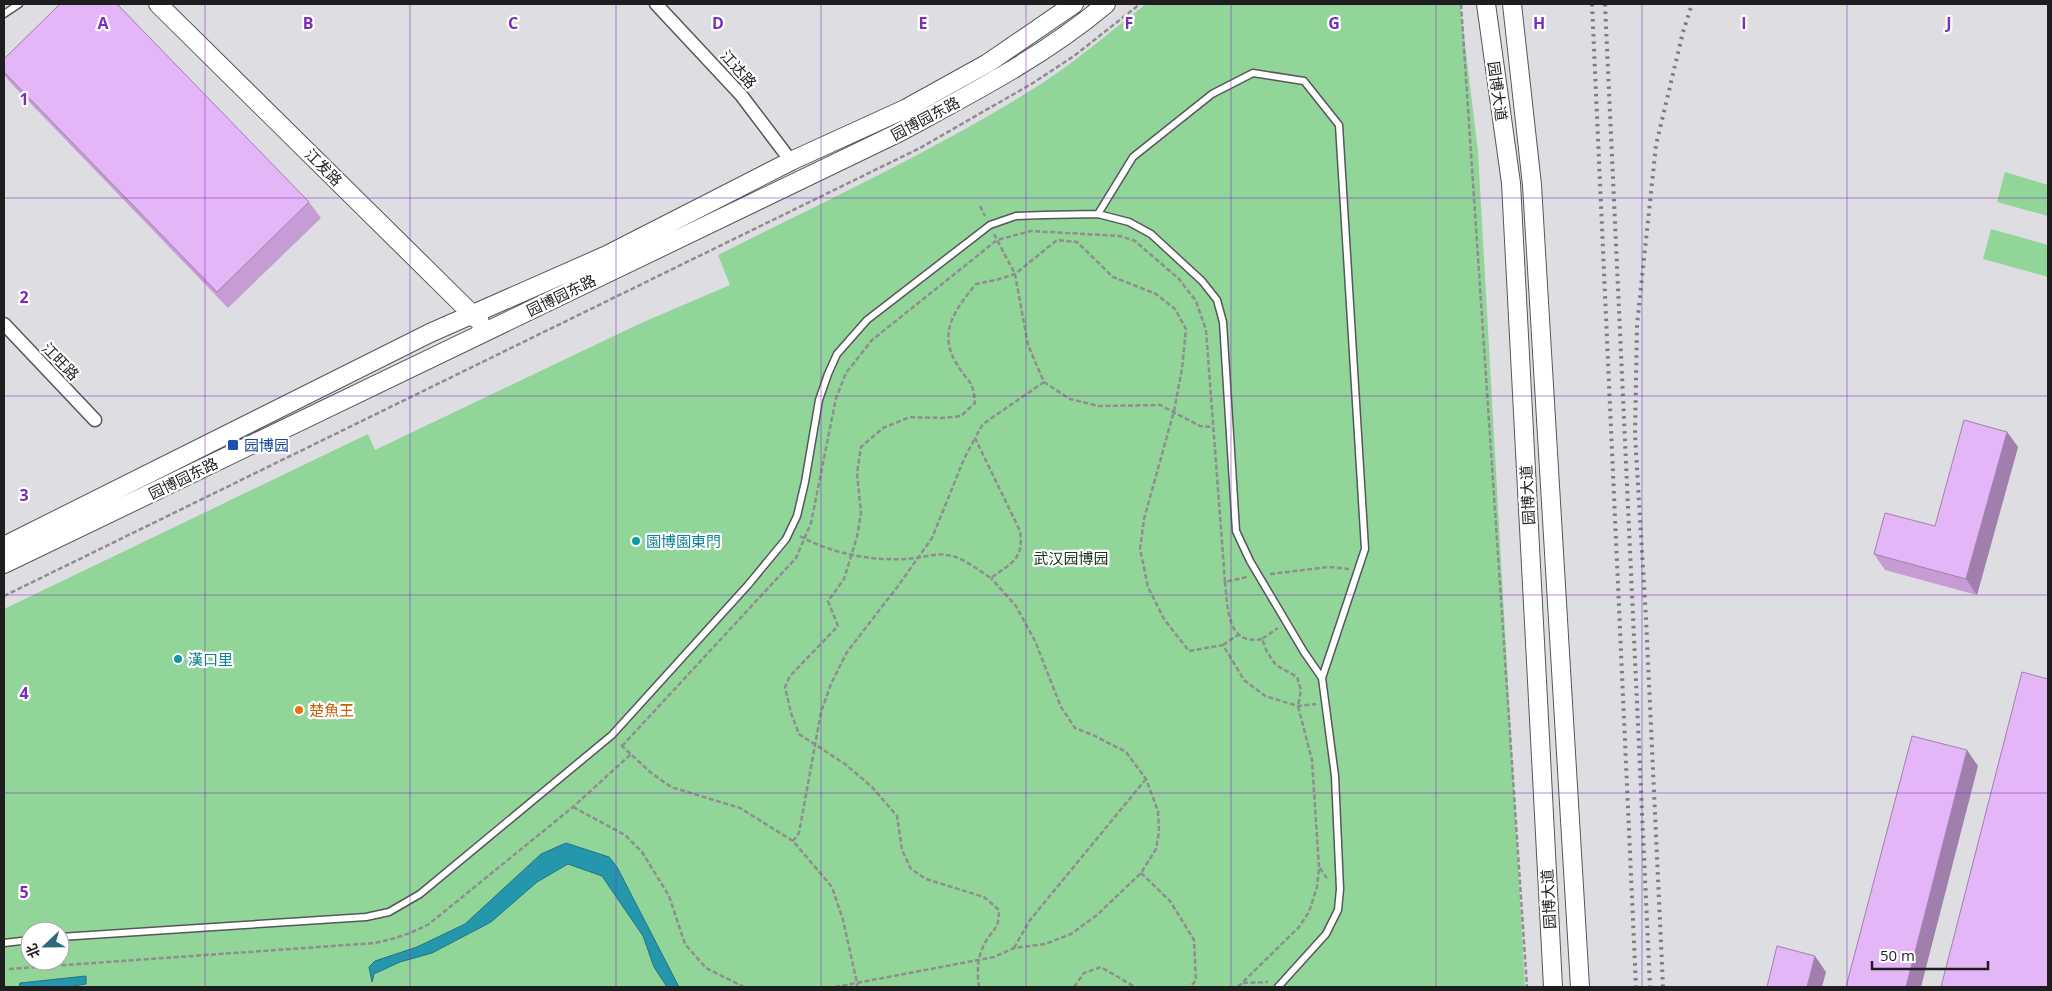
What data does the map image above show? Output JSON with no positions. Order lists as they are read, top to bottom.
{
  "streets": {
    "main road": ["园博大道", "园博园东路", "江发路"],
    "street": ["江达路", "江旺路"]
  },
  "crossings": [
    ["江达路", "园博园东路"],
    ["园博园东路", "江发路"]
  ],
  "parks": ["武汉园博园"],
  "places": {
    "transit": ["园博园"],
    "other": ["園博園東門", "漢口里", "楚魚王"]
  },
  "scale_bar": "50 m",
  "north": "left",
  "grid": {
    "columns": [
      "A",
      "B",
      "C",
      "D",
      "E",
      "F",
      "G",
      "H",
      "I",
      "J"
    ],
    "rows": [
      "1",
      "2",
      "3",
      "4",
      "5"
    ]
  }
}
